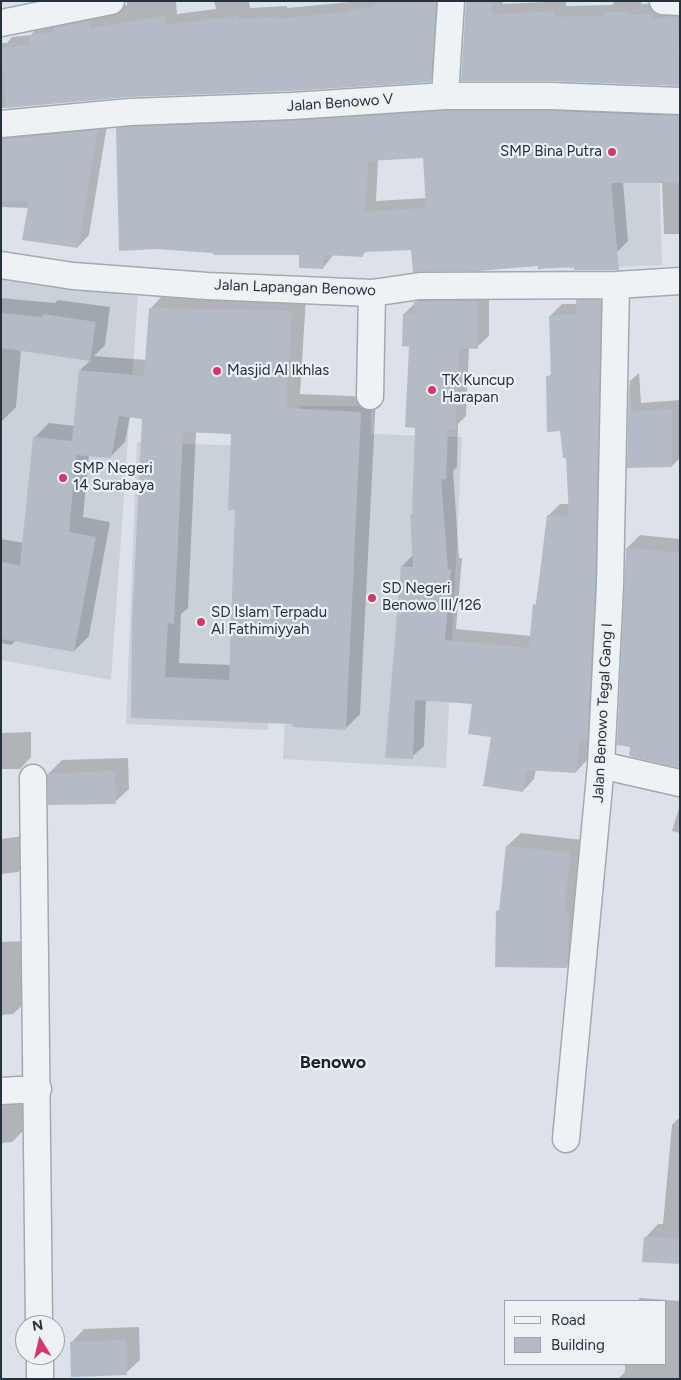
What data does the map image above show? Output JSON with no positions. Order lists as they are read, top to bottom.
{
  "streets": {
    "street": ["Jalan Benowo V", "Jalan Lapangan Benowo", "Jalan Benowo Tegal Gang I"]
  },
  "crossings": [
    ["Jalan Lapangan Benowo", "Jalan Benowo Tegal Gang I"]
  ],
  "districts": ["Benowo"],
  "places": [
    "SMP Bina Putra",
    "Masjid Al Ikhlas",
    "TK Kuncup Harapan",
    "SMP Negeri 14 Surabaya",
    "SD Negeri Benowo III/126",
    "SD Islam Terpadu Al Fathimiyyah"
  ],
  "legend": ["Road", "Building"],
  "north": "top"
}
